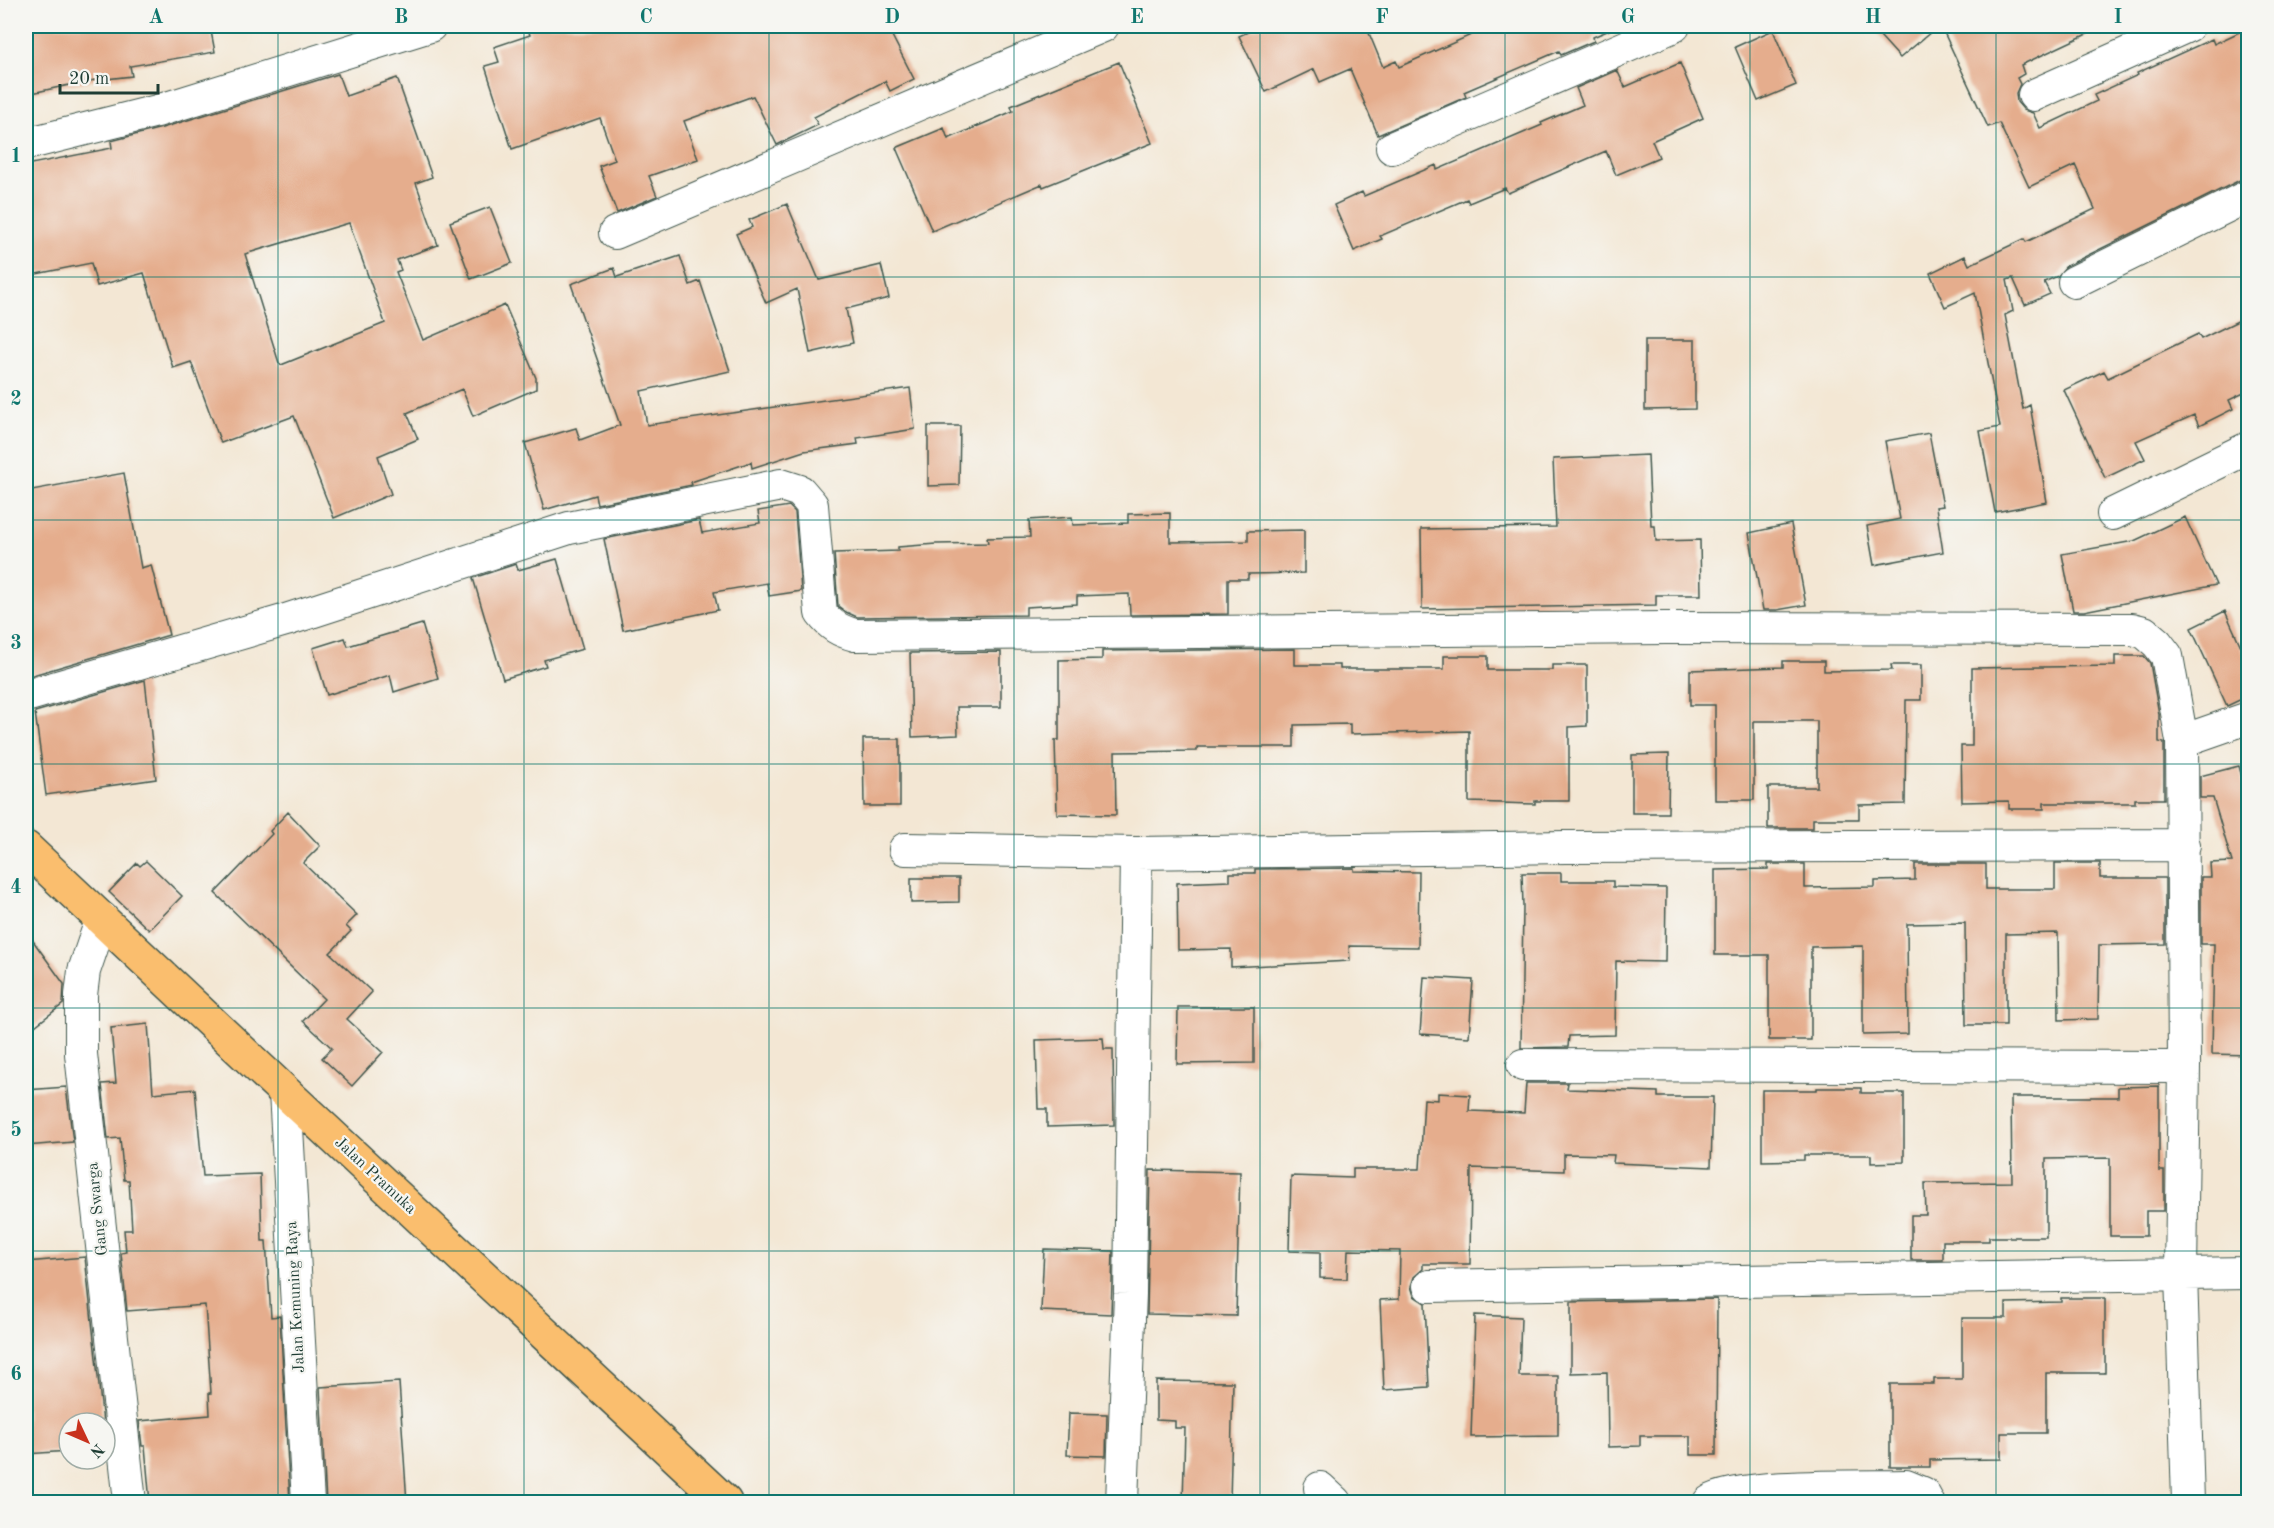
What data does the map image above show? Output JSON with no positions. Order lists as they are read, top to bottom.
{
  "streets": {
    "main road": ["Jalan Pramuka"],
    "street": ["Gang Swarga", "Jalan Kemuning Raya"]
  },
  "crossings": [
    ["Jalan Pramuka", "Gang Swarga"],
    ["Jalan Pramuka", "Jalan Kemuning Raya"]
  ],
  "scale_bar": "20 m",
  "north": "bottom right",
  "grid": {
    "columns": [
      "A",
      "B",
      "C",
      "D",
      "E",
      "F",
      "G",
      "H",
      "I"
    ],
    "rows": [
      "1",
      "2",
      "3",
      "4",
      "5",
      "6"
    ]
  }
}
